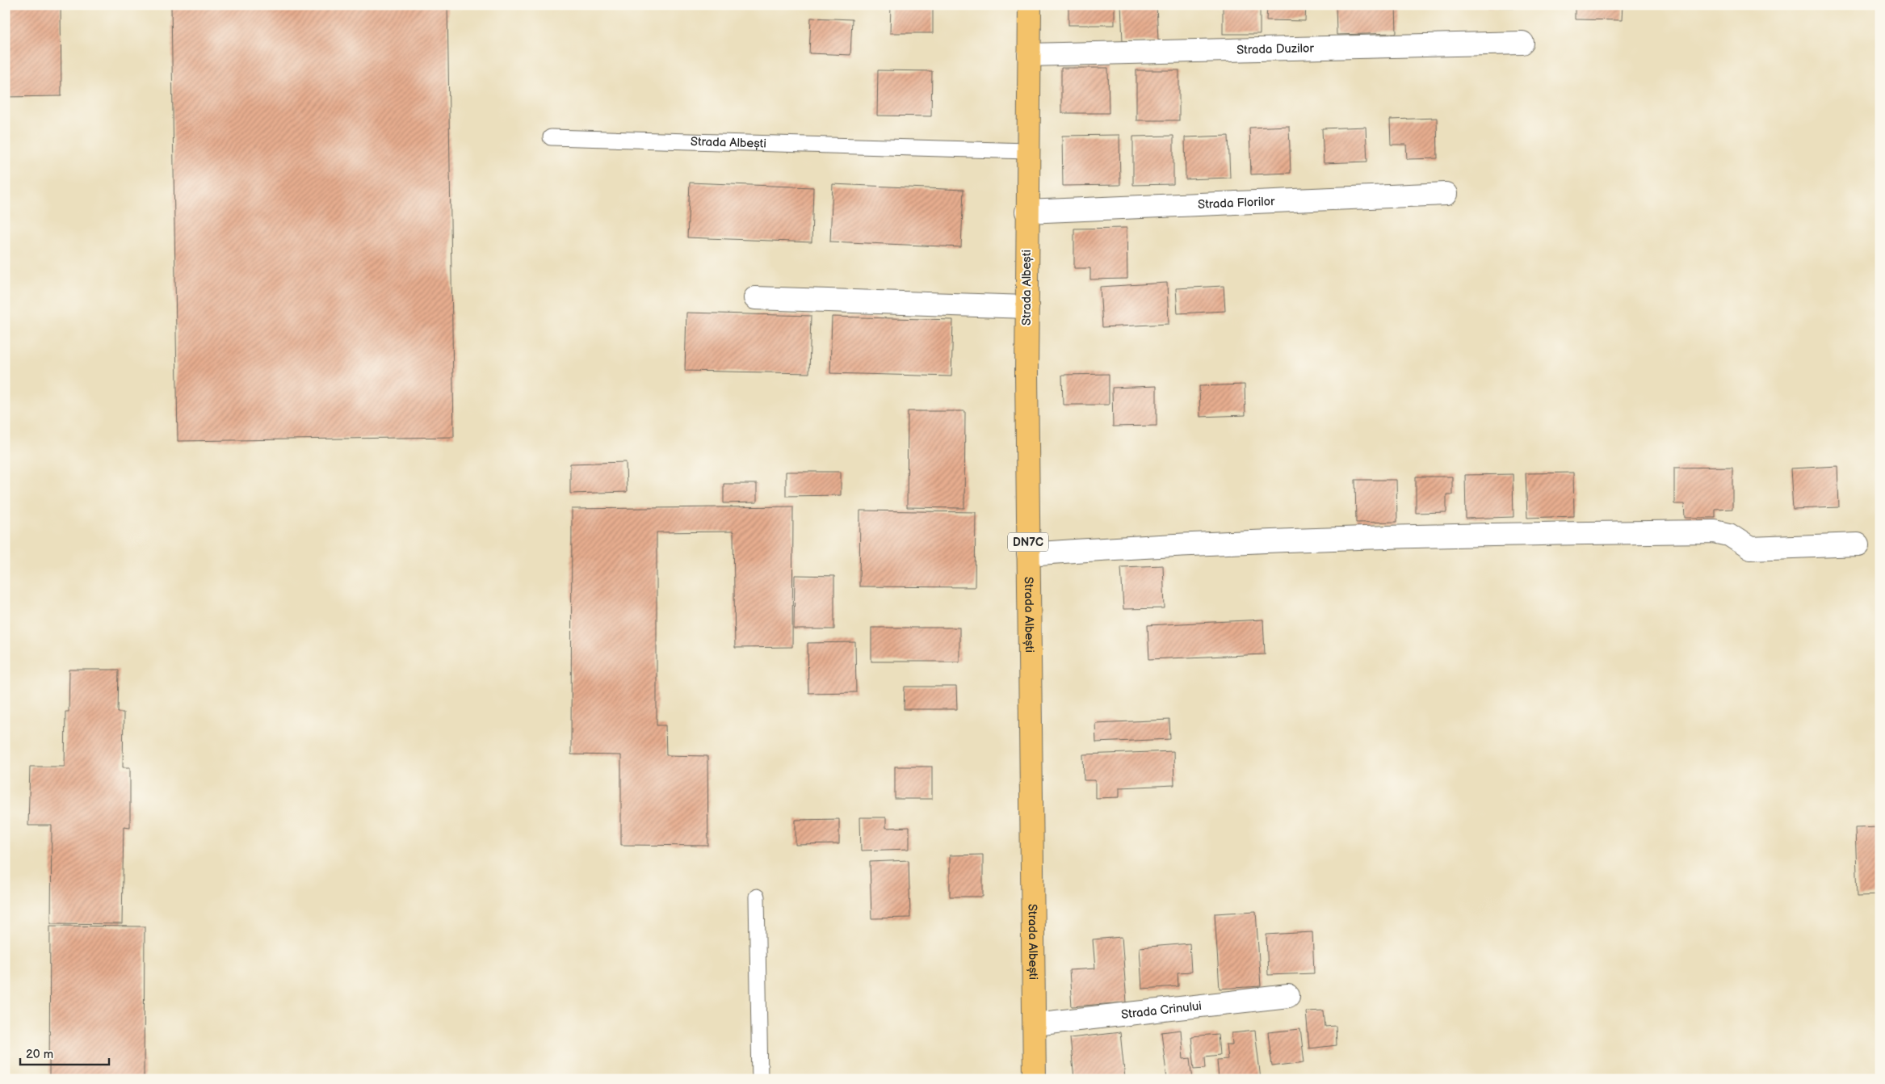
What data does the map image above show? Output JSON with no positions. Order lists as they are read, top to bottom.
{
  "streets": {
    "main road": ["Strada Albești", "DN7C"],
    "street": ["Strada Duzilor", "Strada Florilor", "Strada Crinului"]
  },
  "crossings": [
    ["Strada Duzilor", "Strada Albești"],
    ["Strada Albești", "Strada Florilor"],
    ["Strada Albești", "Strada Crinului"]
  ],
  "scale_bar": "20 m"
}
